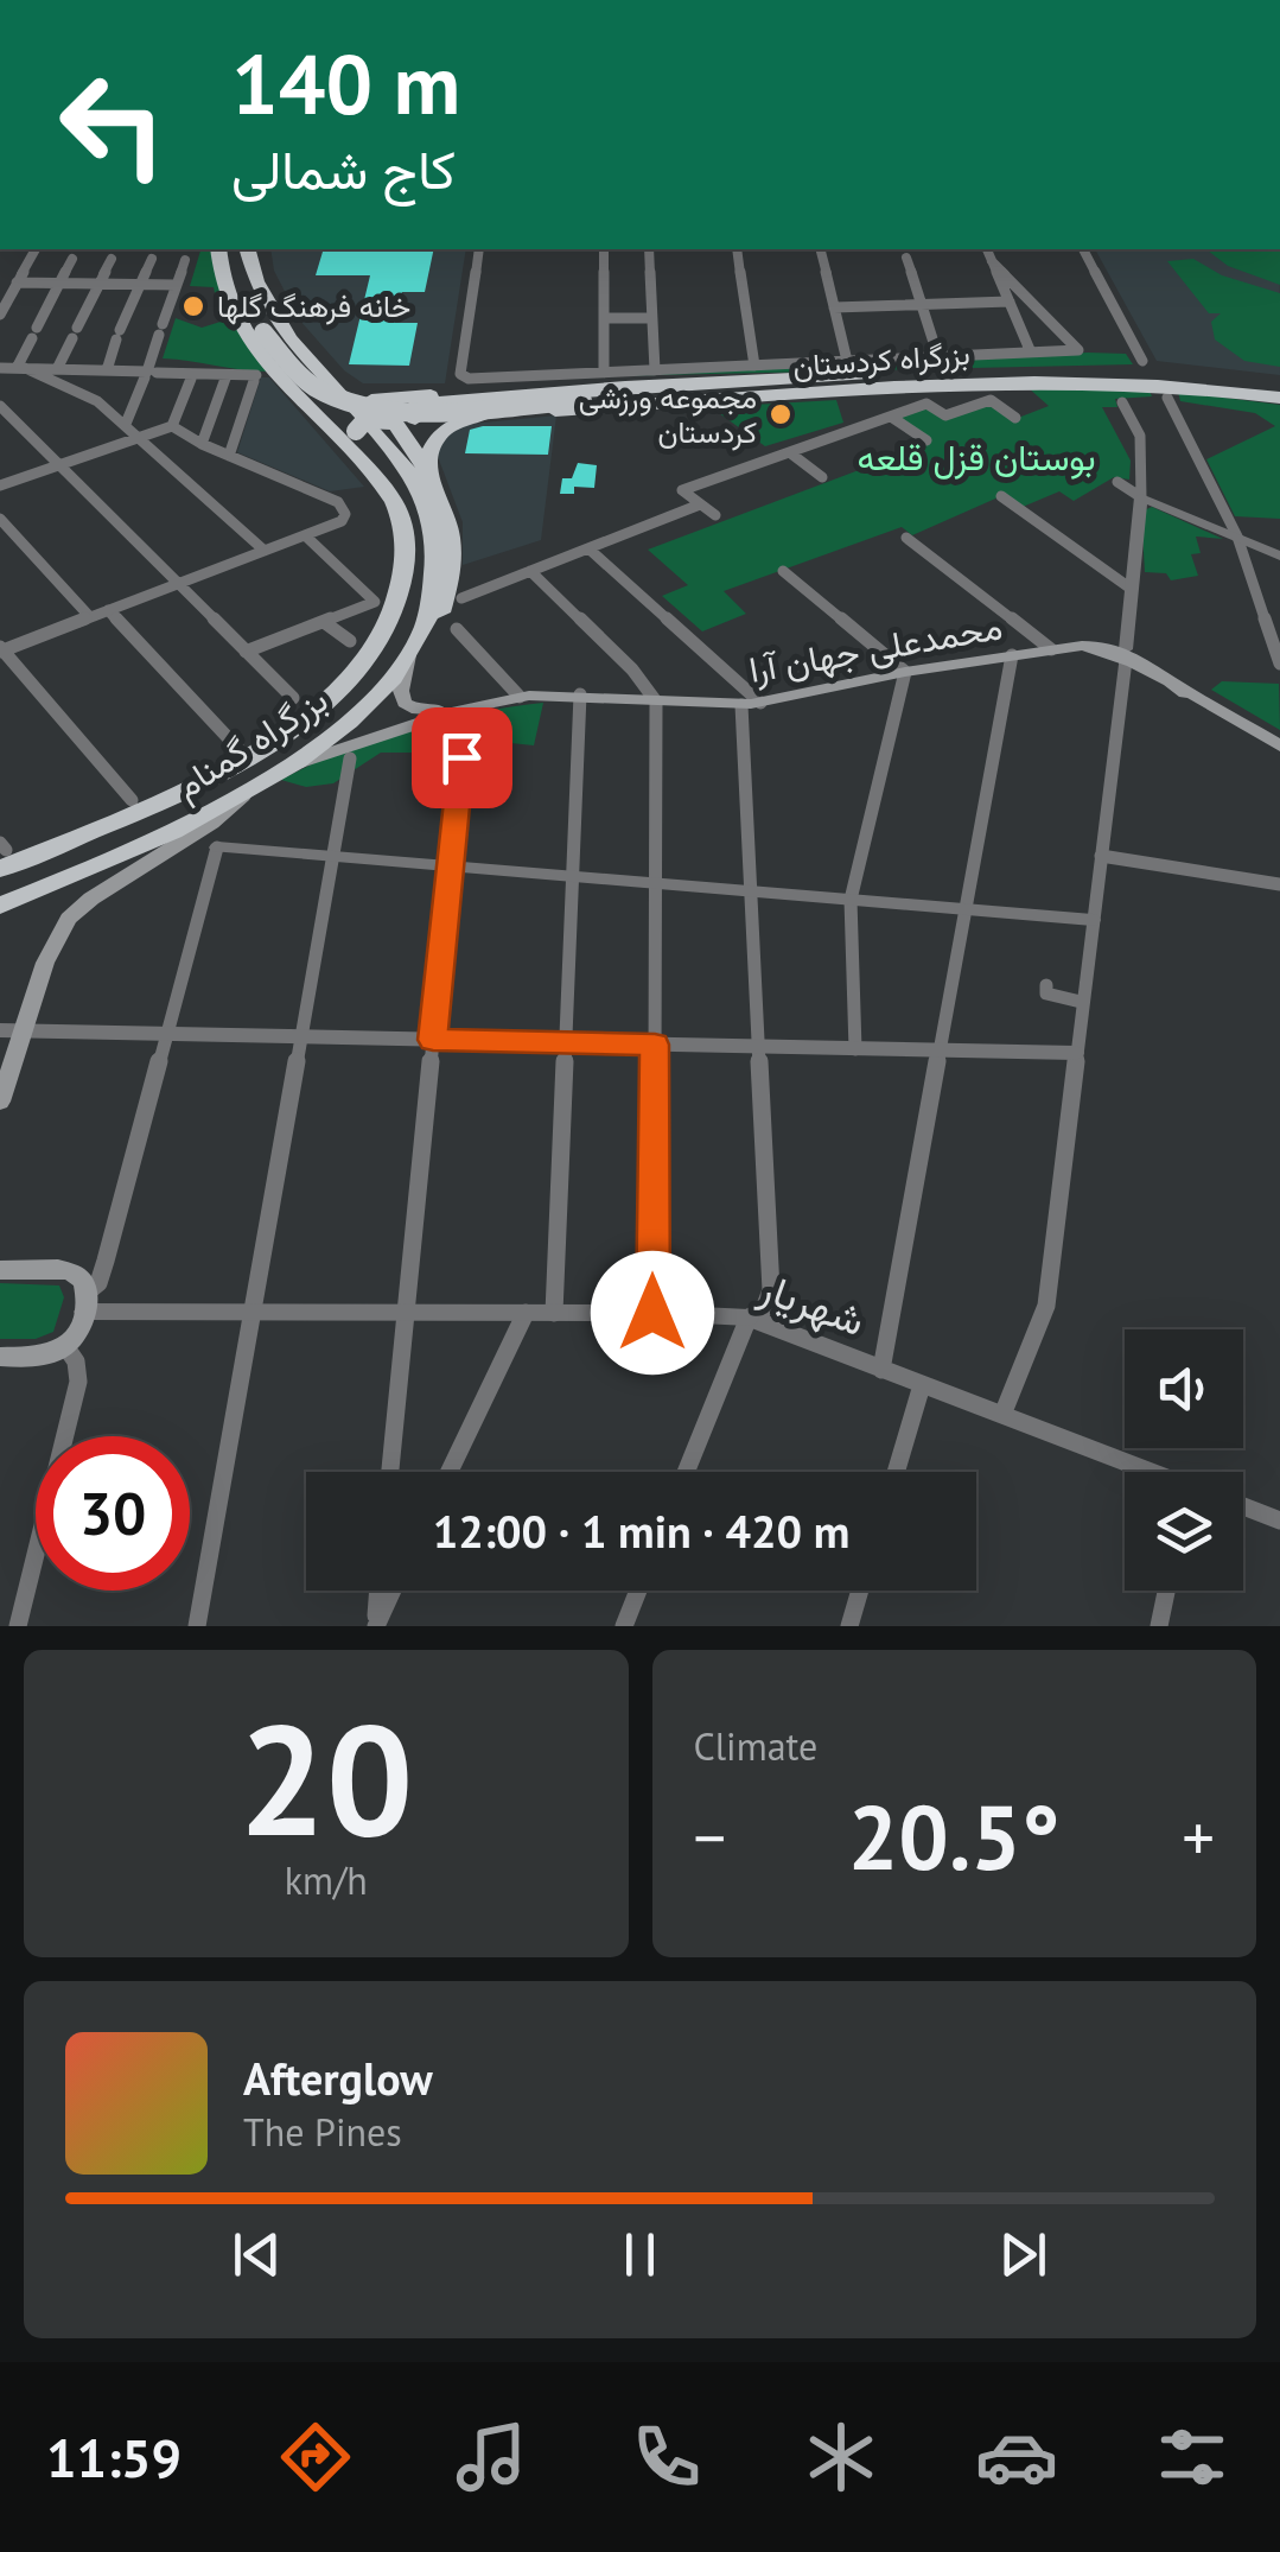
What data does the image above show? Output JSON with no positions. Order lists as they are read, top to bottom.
{
  "streets": {
    "highway": ["بزرگراه کردستان", "بزرگراه گمنام"],
    "main road": ["محمدعلی جهان آرا"],
    "street": ["شهریار"]
  },
  "parks": ["بوستان قزل قلعه"],
  "places": ["خانه فرهنگ گلها", "مجموعه ورزشی کردستان"],
  "page": {
    "turn": ["140 m", "کاج شمالی"],
    "limit": "30",
    "trip": "12:00 · 1 min · 420 m",
    "tile": [
      ["20", "km/h"],
      "Climate"
    ],
    "heat": ["−", "20.5°", "+"],
    "song": ["Afterglow", "The Pines"],
    "tabs": "11:59"
  }
}
